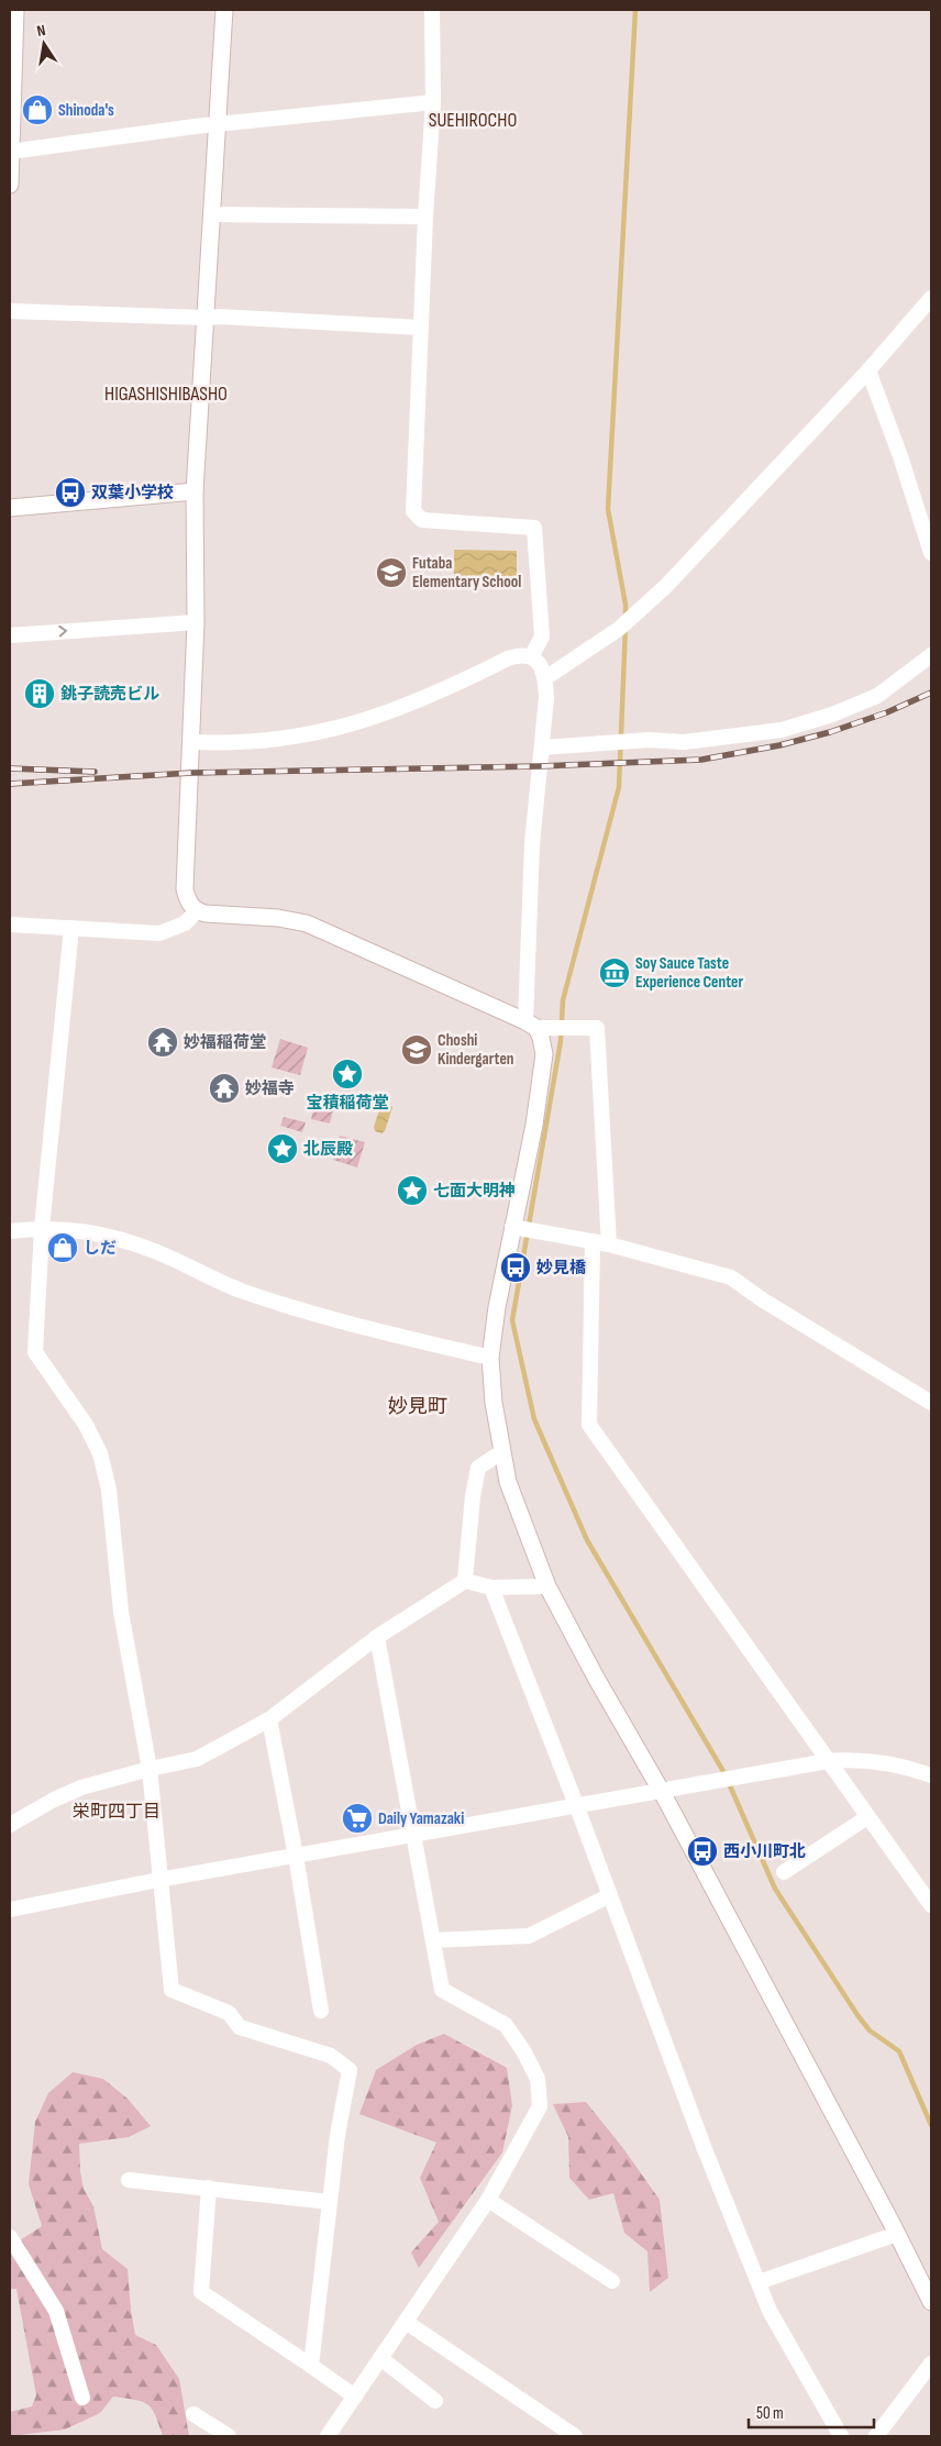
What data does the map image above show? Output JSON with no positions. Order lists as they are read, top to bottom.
{
  "districts": [
    "SUEHIROCHO",
    "HIGASHISHIBASHO",
    "妙見町",
    "栄町四丁目"
  ],
  "places": {
    "shop": ["Shinoda's", "しだ"],
    "bus stop": ["双葉小学校", "妙見橋", "西小川町北"],
    "school or university": ["Futaba Elementary School", "Choshi Kindergarten"],
    "building": ["銚子読売ビル"],
    "museum": ["Soy Sauce Taste Experience Center"],
    "temple": ["妙福稲荷堂", "妙福寺"],
    "place": ["宝積稲荷堂", "北辰殿", "七面大明神"],
    "supermarket": ["Daily Yamazaki"]
  },
  "scale_bar": "50 m",
  "north": "top"
}
